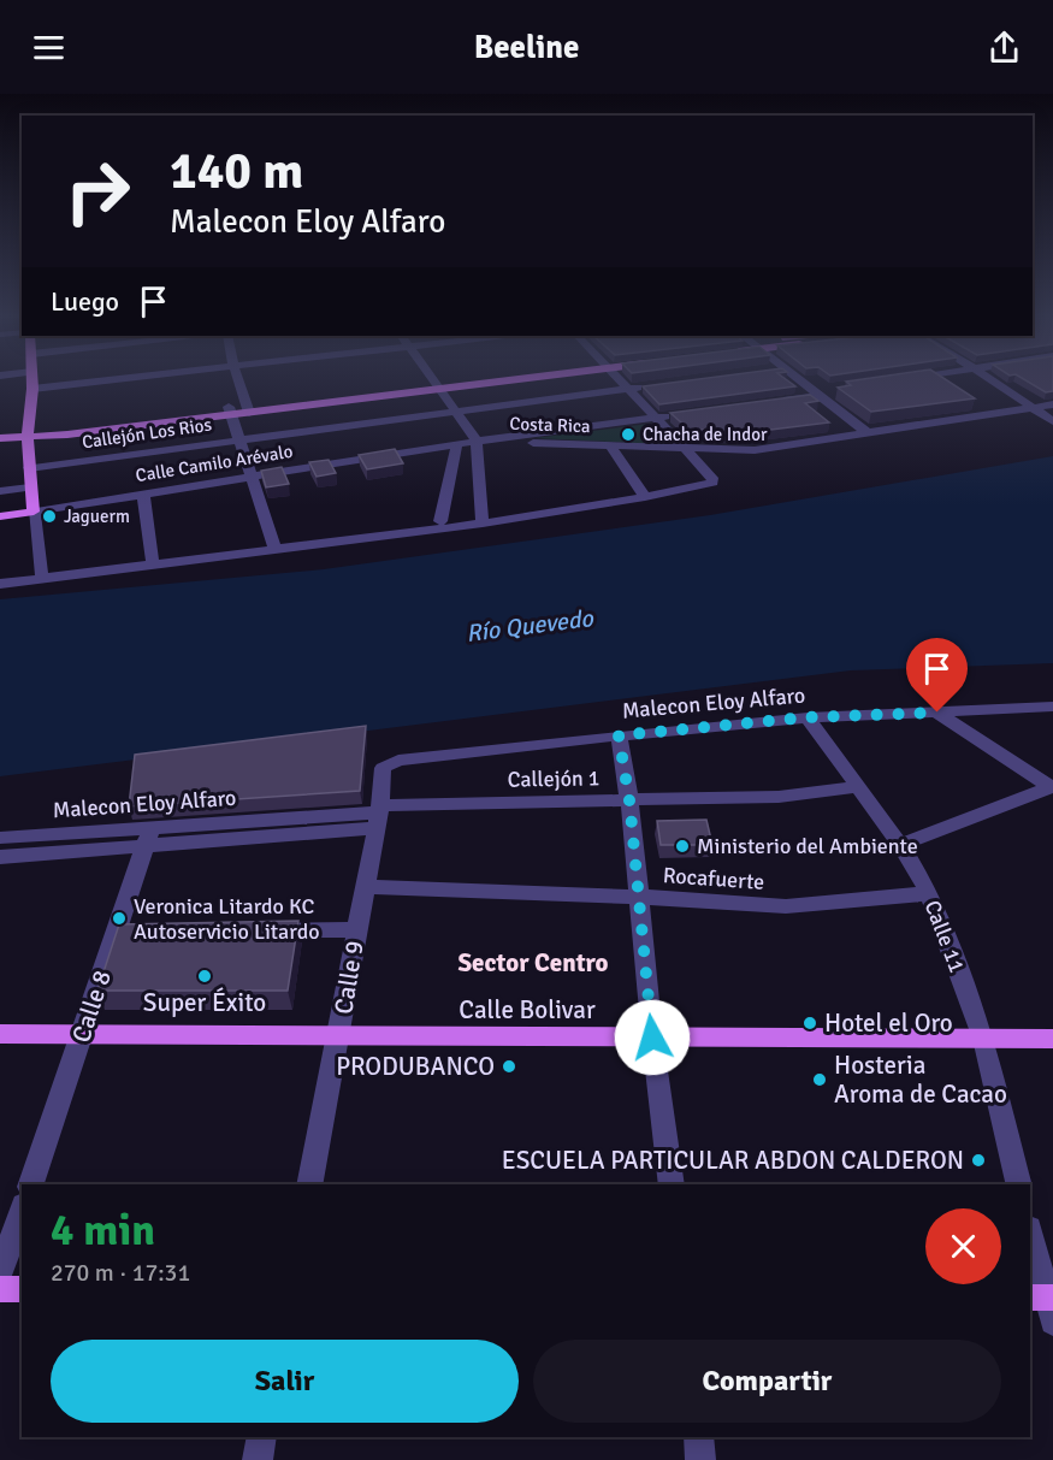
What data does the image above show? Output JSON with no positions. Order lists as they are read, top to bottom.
{
  "streets": {
    "main road": ["Calle Camilo Arévalo", "Calle Bolivar"],
    "street": [
      "Costa Rica",
      "Callejón Los Rios",
      "Malecon Eloy Alfaro",
      "Callejón 1",
      "Rocafuerte",
      "Calle 11",
      "Calle 9",
      "Calle 8"
    ]
  },
  "crossings": [
    ["Costa Rica", "Calle Camilo Arévalo"],
    ["Malecon Eloy Alfaro", "Callejón 1"],
    ["Malecon Eloy Alfaro", "Calle 11"],
    ["Malecon Eloy Alfaro", "Calle 9"],
    ["Malecon Eloy Alfaro", "Calle 8"],
    ["Callejón 1", "Calle 11"],
    ["Callejón 1", "Calle 9"],
    ["Rocafuerte", "Calle 11"],
    ["Rocafuerte", "Calle 9"],
    ["Calle 11", "Calle Bolivar"],
    ["Calle 9", "Calle Bolivar"],
    ["Calle 8", "Calle Bolivar"]
  ],
  "districts": ["Sector Centro"],
  "water": ["Río Quevedo"],
  "places": [
    "Chacha de Indor",
    "Jaguerm",
    "Ministerio del Ambiente",
    "Veronica Litardo KC Autoservicio Litardo",
    "Super Éxito",
    "Hotel el Oro",
    "PRODUBANCO",
    "Hosteria Aroma de Cacao",
    "ESCUELA PARTICULAR ABDON CALDERON"
  ],
  "page": {
    "header": "Beeline",
    "turn": ["140 m", "Malecon Eloy Alfaro"],
    "then": "Luego",
    "heading": ["4 min", "270 m · 17:31"],
    "buttons": ["Salir", "Compartir"]
  }
}
